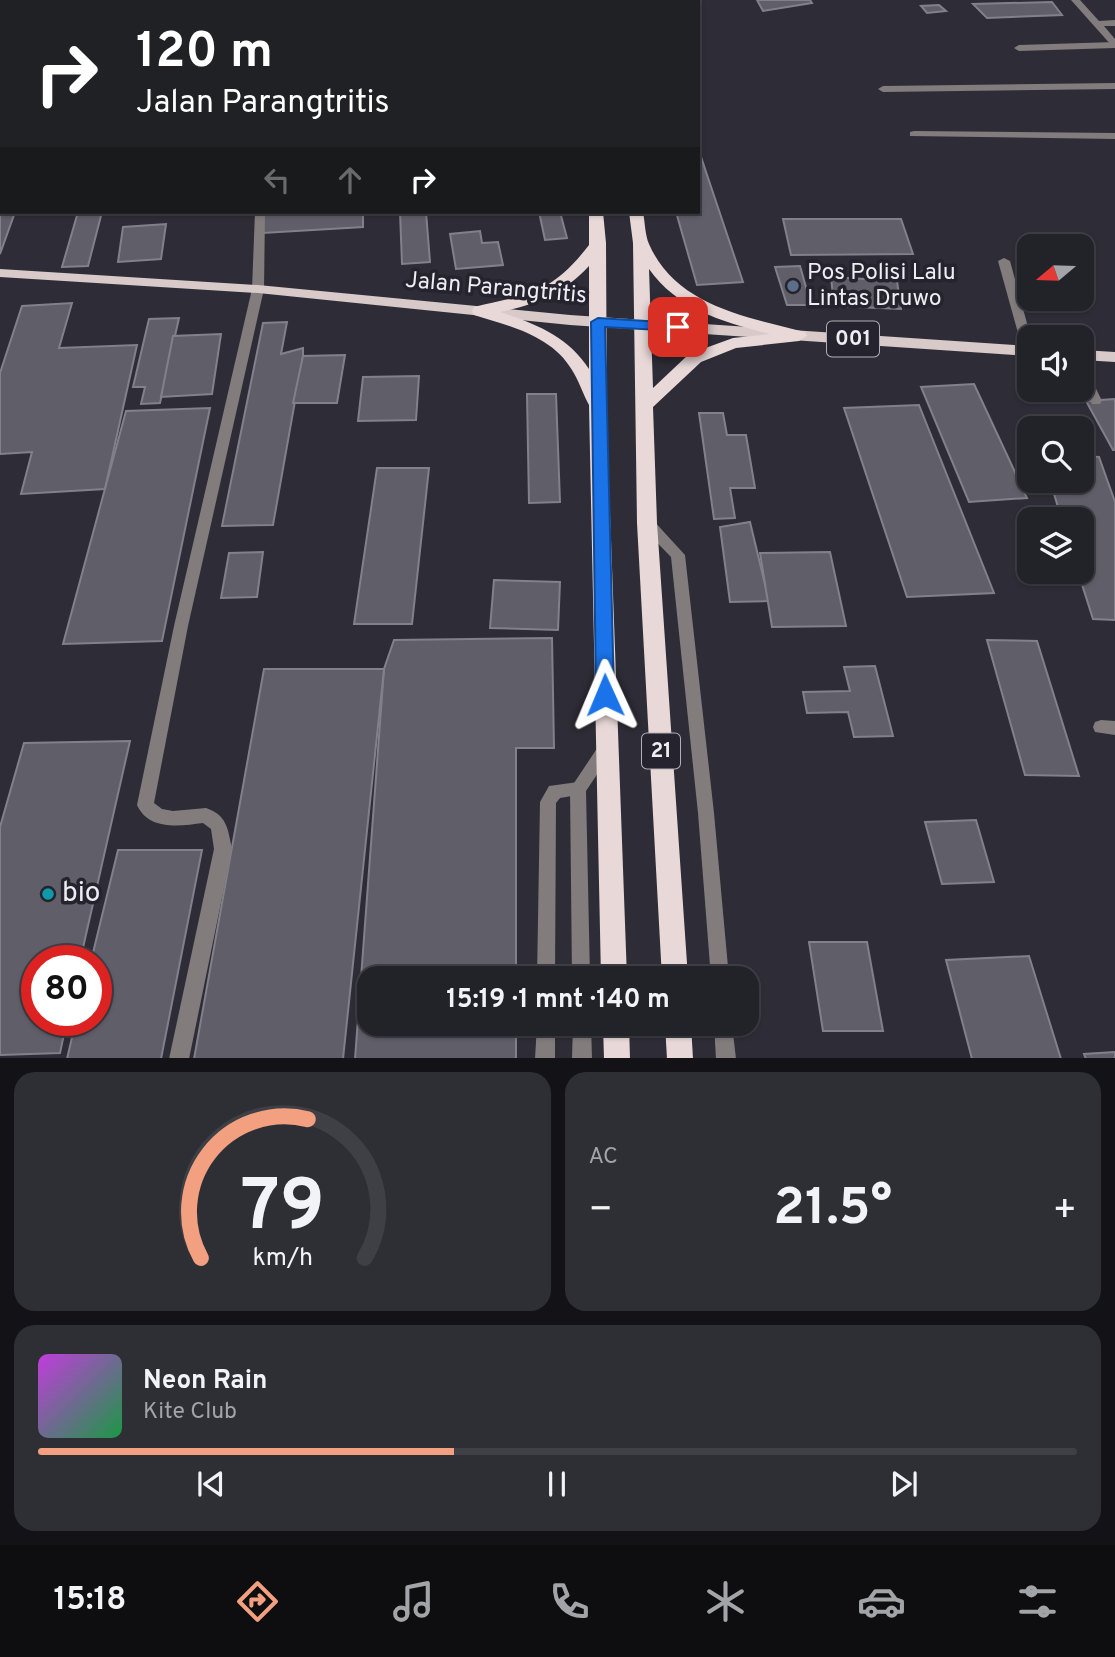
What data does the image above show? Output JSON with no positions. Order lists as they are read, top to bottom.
{
  "streets": {
    "highway": ["21"],
    "main road": ["Jalan Parangtritis", "001"]
  },
  "crossings": [
    ["Jalan Parangtritis", "21"]
  ],
  "places": ["Pos Polisi Lalu Lintas Druwo", "bio"],
  "north": "left",
  "page": {
    "turn": ["120 m", "Jalan Parangtritis"],
    "limit": "80",
    "trip": "15:19 · 1 mnt · 140 m",
    "tile": "AC",
    "heat": ["−", "21.5°", "+"],
    "song": ["Neon Rain", "Kite Club"],
    "tabs": "15:18",
    "gauge": ["79", "km/h"]
  }
}
